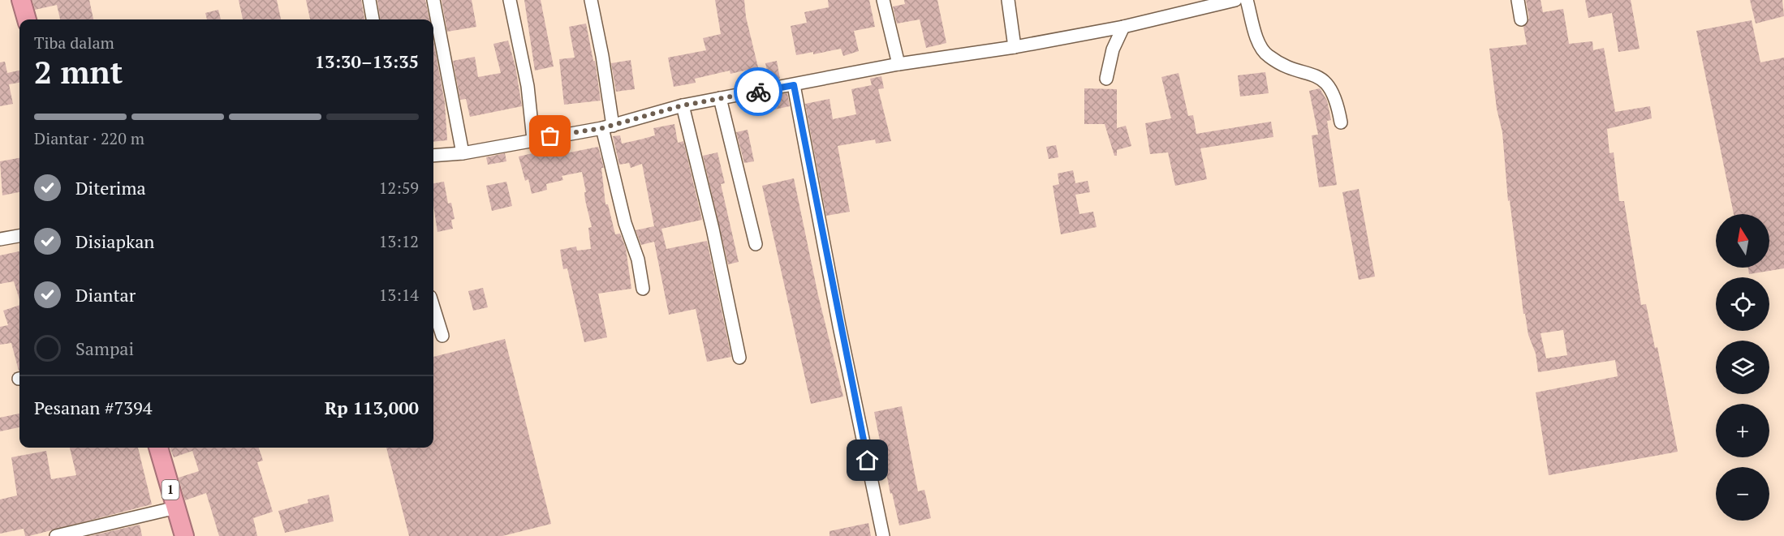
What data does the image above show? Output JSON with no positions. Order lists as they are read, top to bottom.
{
  "streets": {
    "highway": ["1"]
  },
  "north": "top",
  "page": {
    "heading": ["2 mnt", "Tiba dalam", "13:30–13:35"],
    "panel": ["Pesanan #7394", "Rp 113,000"],
    "bar": "Diantar · 220 m",
    "list": [
      ["Diterima", "12:59"],
      ["Disiapkan", "13:12"],
      ["Diantar", "13:14"],
      "Sampai"
    ],
    "map_buttons": ["+", "−"]
  }
}
